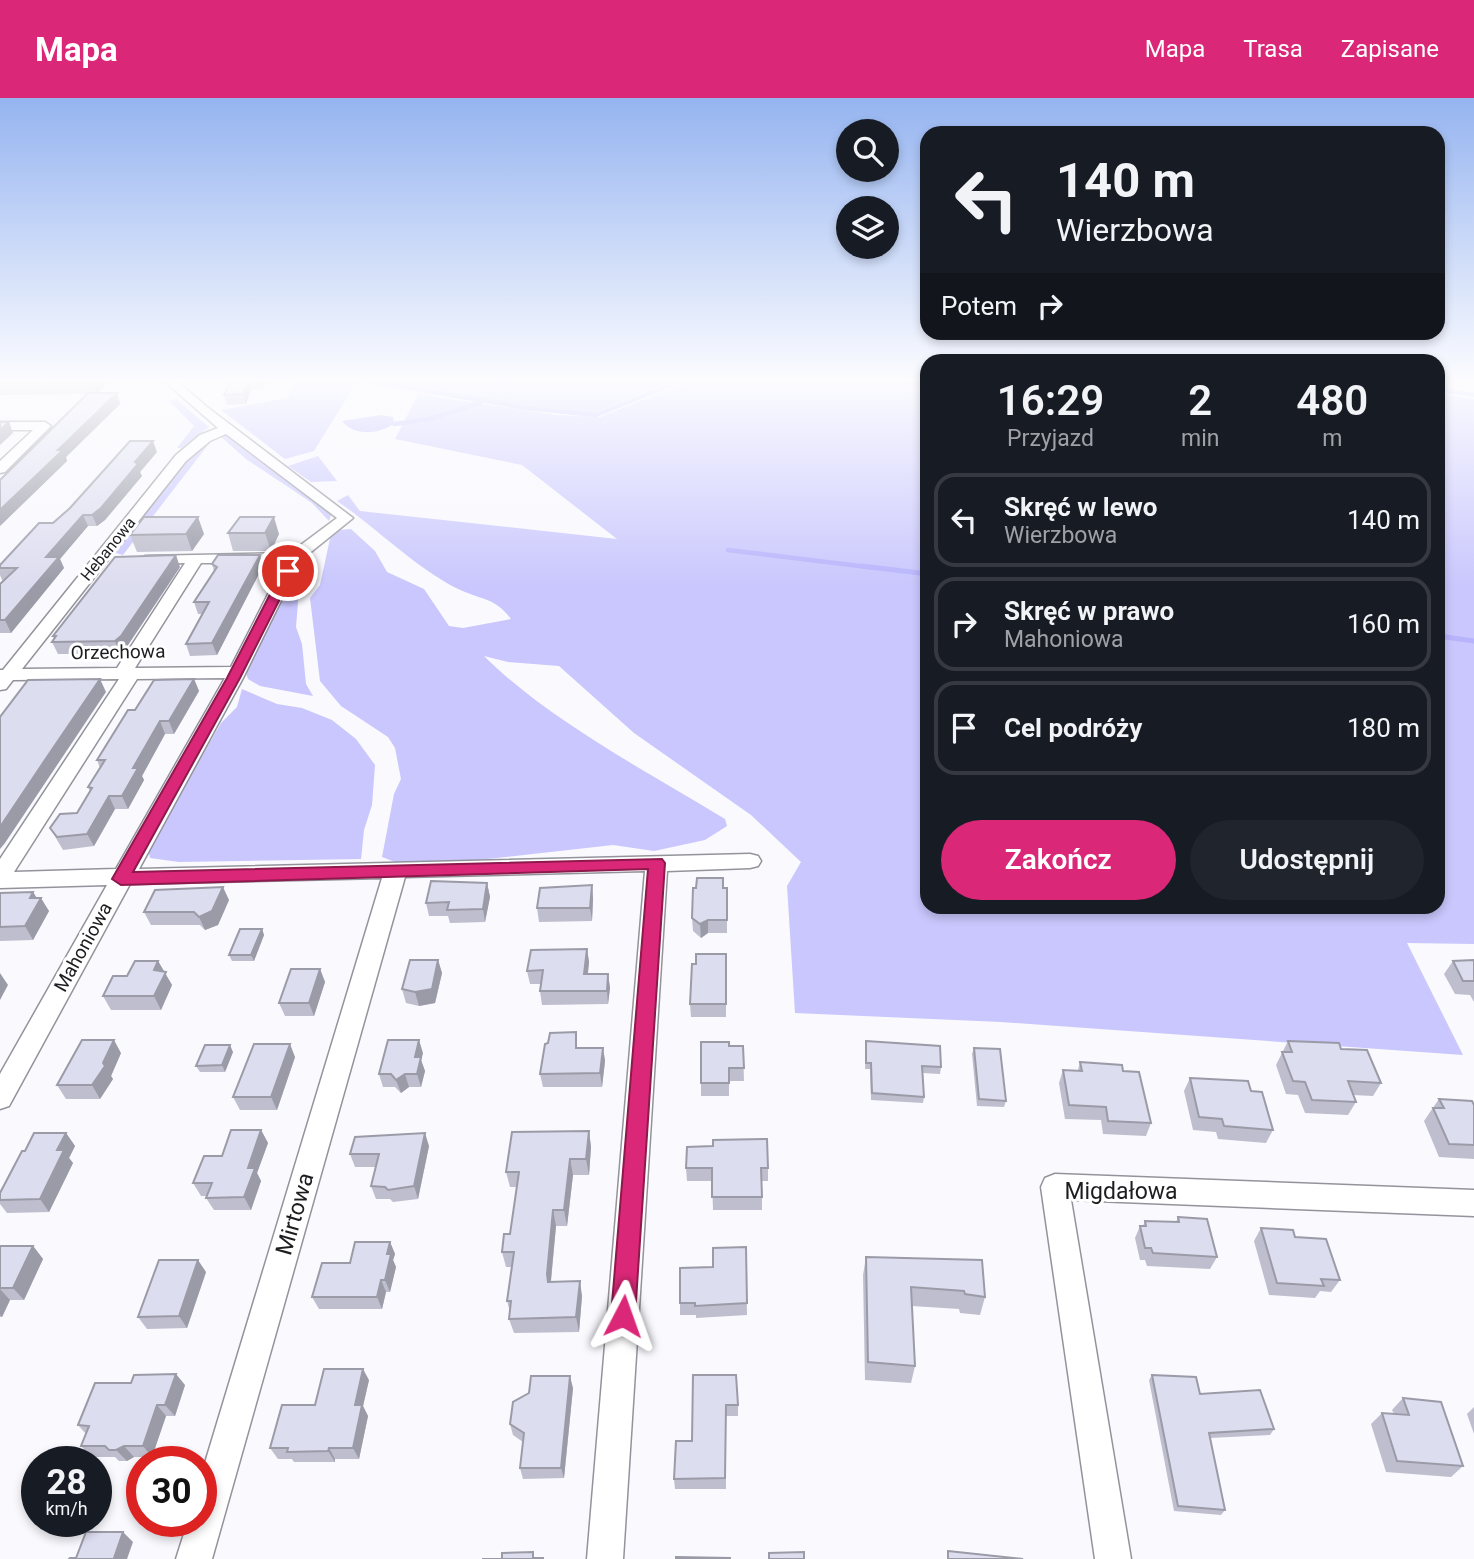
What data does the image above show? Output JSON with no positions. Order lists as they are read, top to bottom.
{
  "streets": {
    "street": [
      "Hebanowa",
      "Orzechowa",
      "Mahoniowa",
      "Migdałowa",
      "Mirtowa"
    ]
  },
  "crossings": [
    ["Hebanowa", "Orzechowa"],
    ["Orzechowa", "Mahoniowa"]
  ],
  "page": {
    "header": "Mapa",
    "nav": ["Mapa", "Trasa", "Zapisane"],
    "turn": ["140 m", "Wierzbowa"],
    "then": "Potem",
    "eta": [
      "16:29",
      "Przyjazd",
      "2",
      "min",
      "480",
      "m"
    ],
    "list": [
      {
        "name": "Skręć w lewo",
        "note": "Wierzbowa",
        "value": "140 m"
      },
      {
        "name": "Skręć w prawo",
        "note": "Mahoniowa",
        "value": "160 m"
      },
      {
        "name": "Cel podróży",
        "value": "180 m"
      }
    ],
    "buttons": ["Zakończ", "Udostępnij"],
    "speed": "28 km/h",
    "limit": "30"
  }
}
